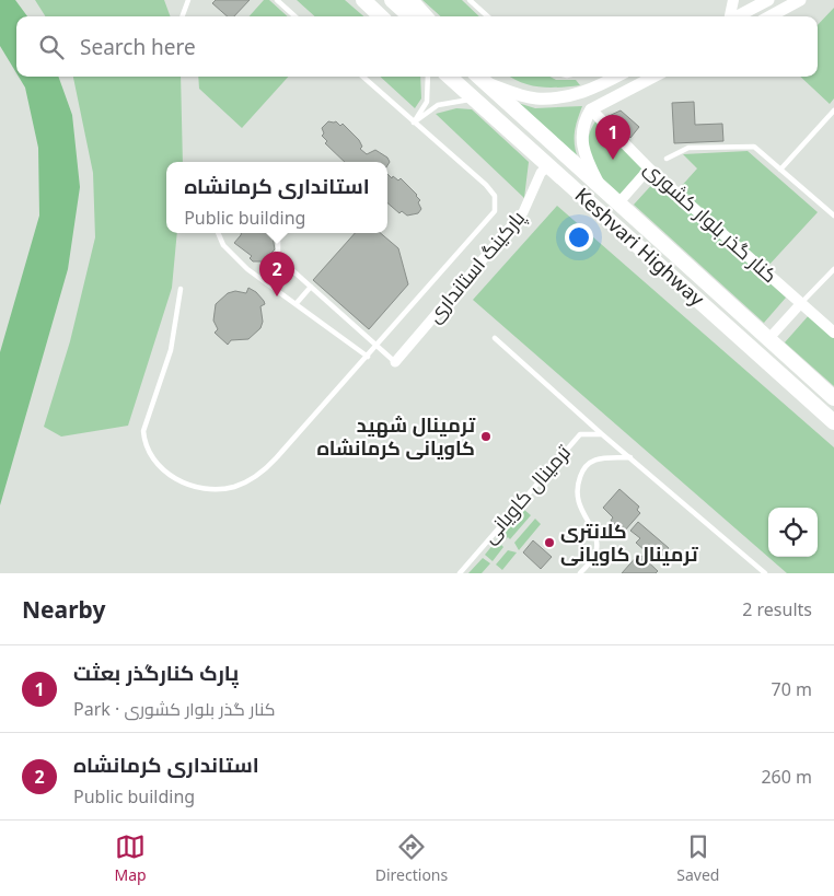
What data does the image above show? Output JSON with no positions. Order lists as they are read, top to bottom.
{
  "streets": {
    "main road": ["Keshvari Highway"],
    "street": ["کنار گذر بلوار کشوری", "پارکینگ استانداری"],
    "lane": ["ترمینال کاویانی"]
  },
  "crossings": [
    ["Keshvari Highway", "پارکینگ استانداری"]
  ],
  "places": ["ترمینال شهید کاویانی کرمانشاه", "کلانتری ترمینال کاویانی"],
  "page": {
    "search": "Search here",
    "pins": ["1", "2"],
    "popup": ["استانداری کرمانشاه", "Public building"],
    "heading": ["Nearby", "2 results"],
    "list": [
      {
        "mark": "1",
        "name": "پارک کنارگذر بعثت",
        "note": "Park · کنار گذر بلوار کشوری",
        "value": "70 m"
      },
      {
        "mark": "2",
        "name": "استانداری کرمانشاه",
        "note": "Public building",
        "value": "260 m"
      }
    ],
    "nav": ["Map", "Directions", "Saved"]
  }
}
